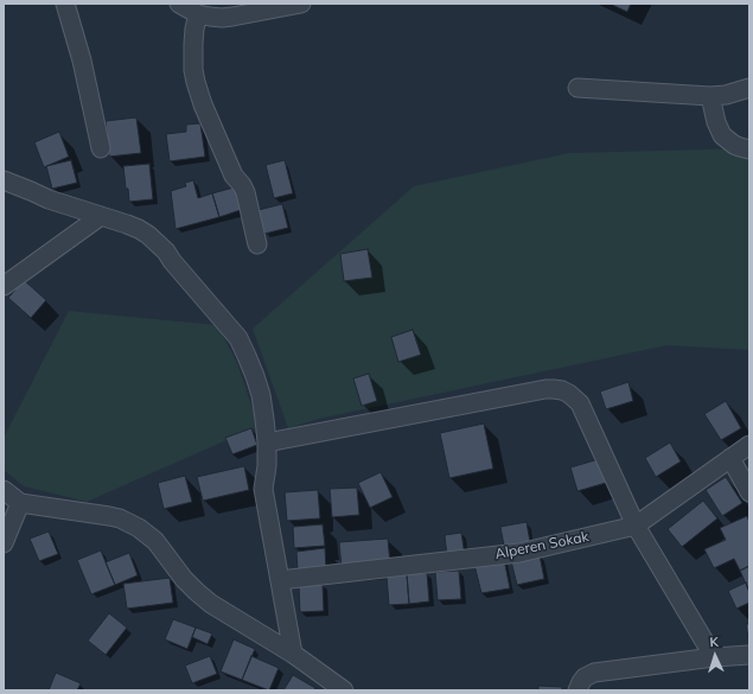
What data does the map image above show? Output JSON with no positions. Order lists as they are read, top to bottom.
{
  "streets": {
    "street": ["Alperen Sokak"]
  },
  "north": "top"
}
